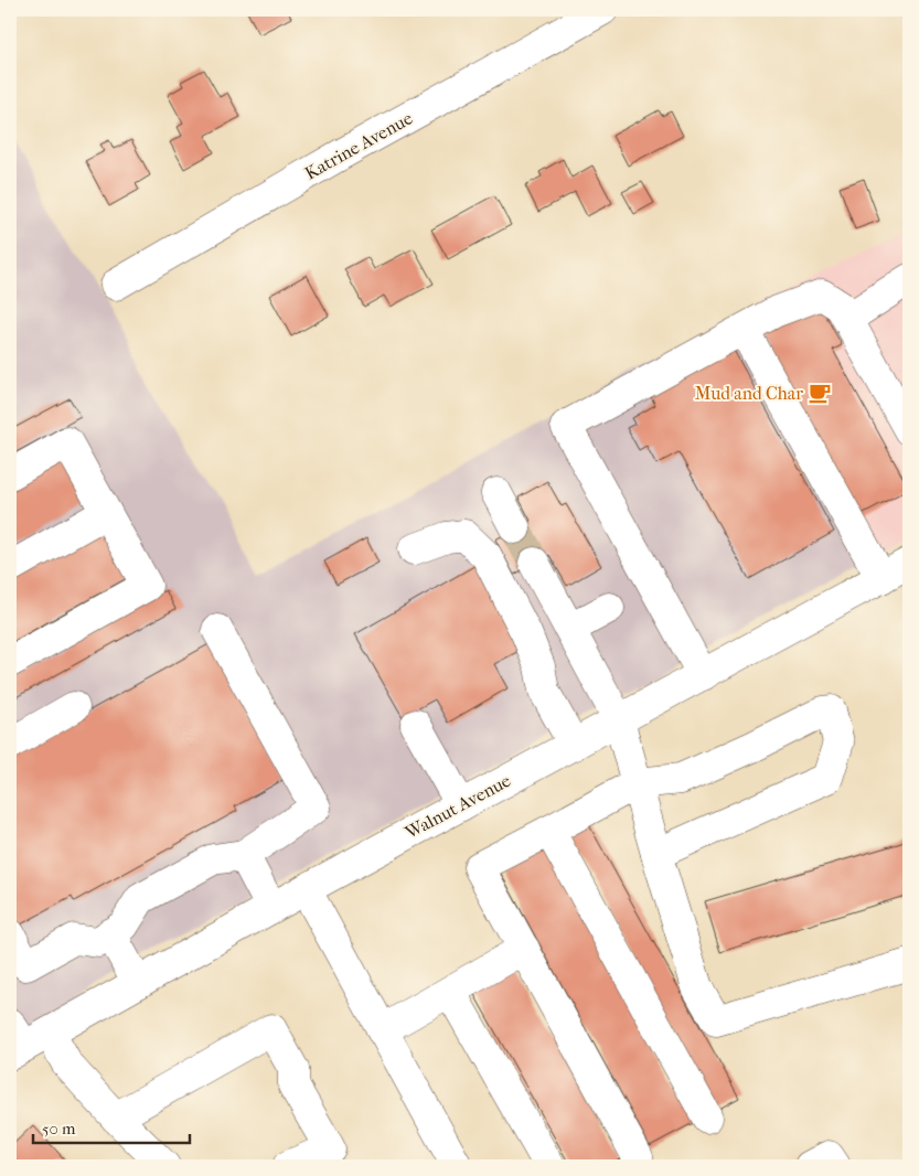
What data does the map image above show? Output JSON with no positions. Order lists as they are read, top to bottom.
{
  "streets": {
    "street": ["Katrine Avenue", "Walnut Avenue"]
  },
  "places": {
    "cafe": ["Mud and Char"]
  },
  "scale_bar": "50 m"
}
